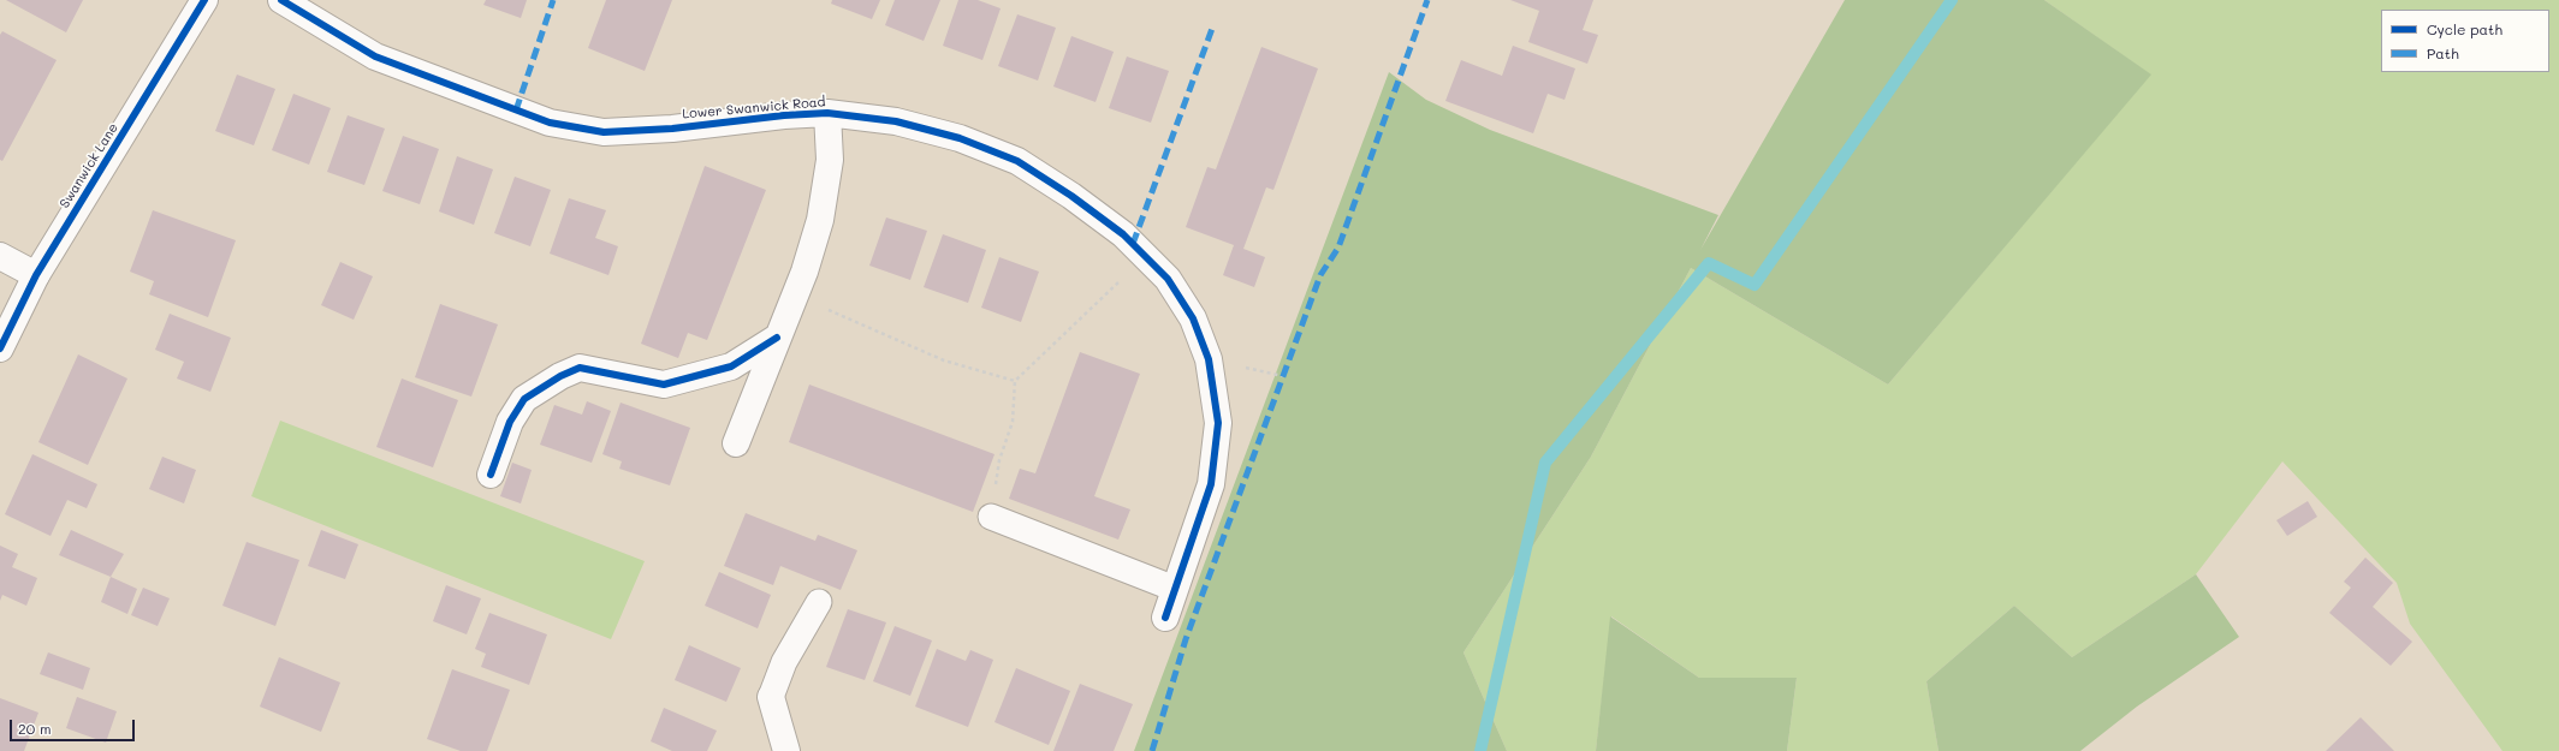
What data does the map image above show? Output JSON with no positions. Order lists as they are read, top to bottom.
{
  "streets": {
    "street": ["Lower Swanwick Road", "Swanwick Lane"]
  },
  "legend": ["Cycle path", "Path"],
  "scale_bar": "20 m"
}
